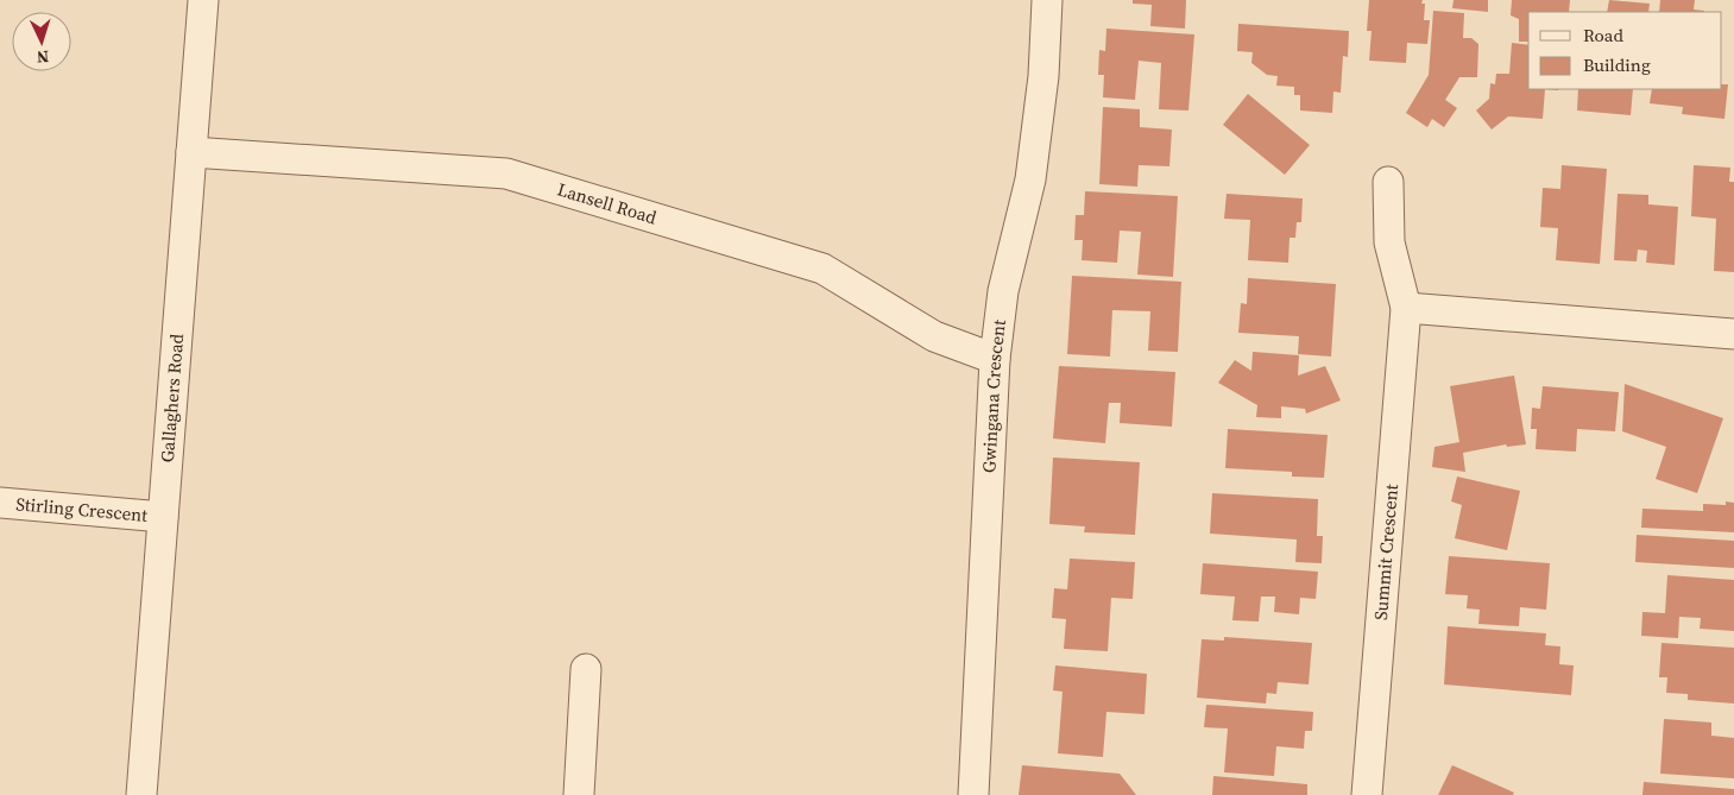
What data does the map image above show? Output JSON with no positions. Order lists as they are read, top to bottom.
{
  "streets": {
    "street": [
      "Lansell Road",
      "Gwingana Crescent",
      "Gallaghers Road",
      "Stirling Crescent",
      "Summit Crescent"
    ]
  },
  "crossings": [
    ["Lansell Road", "Gwingana Crescent"],
    ["Lansell Road", "Gallaghers Road"],
    ["Gallaghers Road", "Stirling Crescent"]
  ],
  "legend": ["Road", "Building"],
  "north": "bottom"
}
